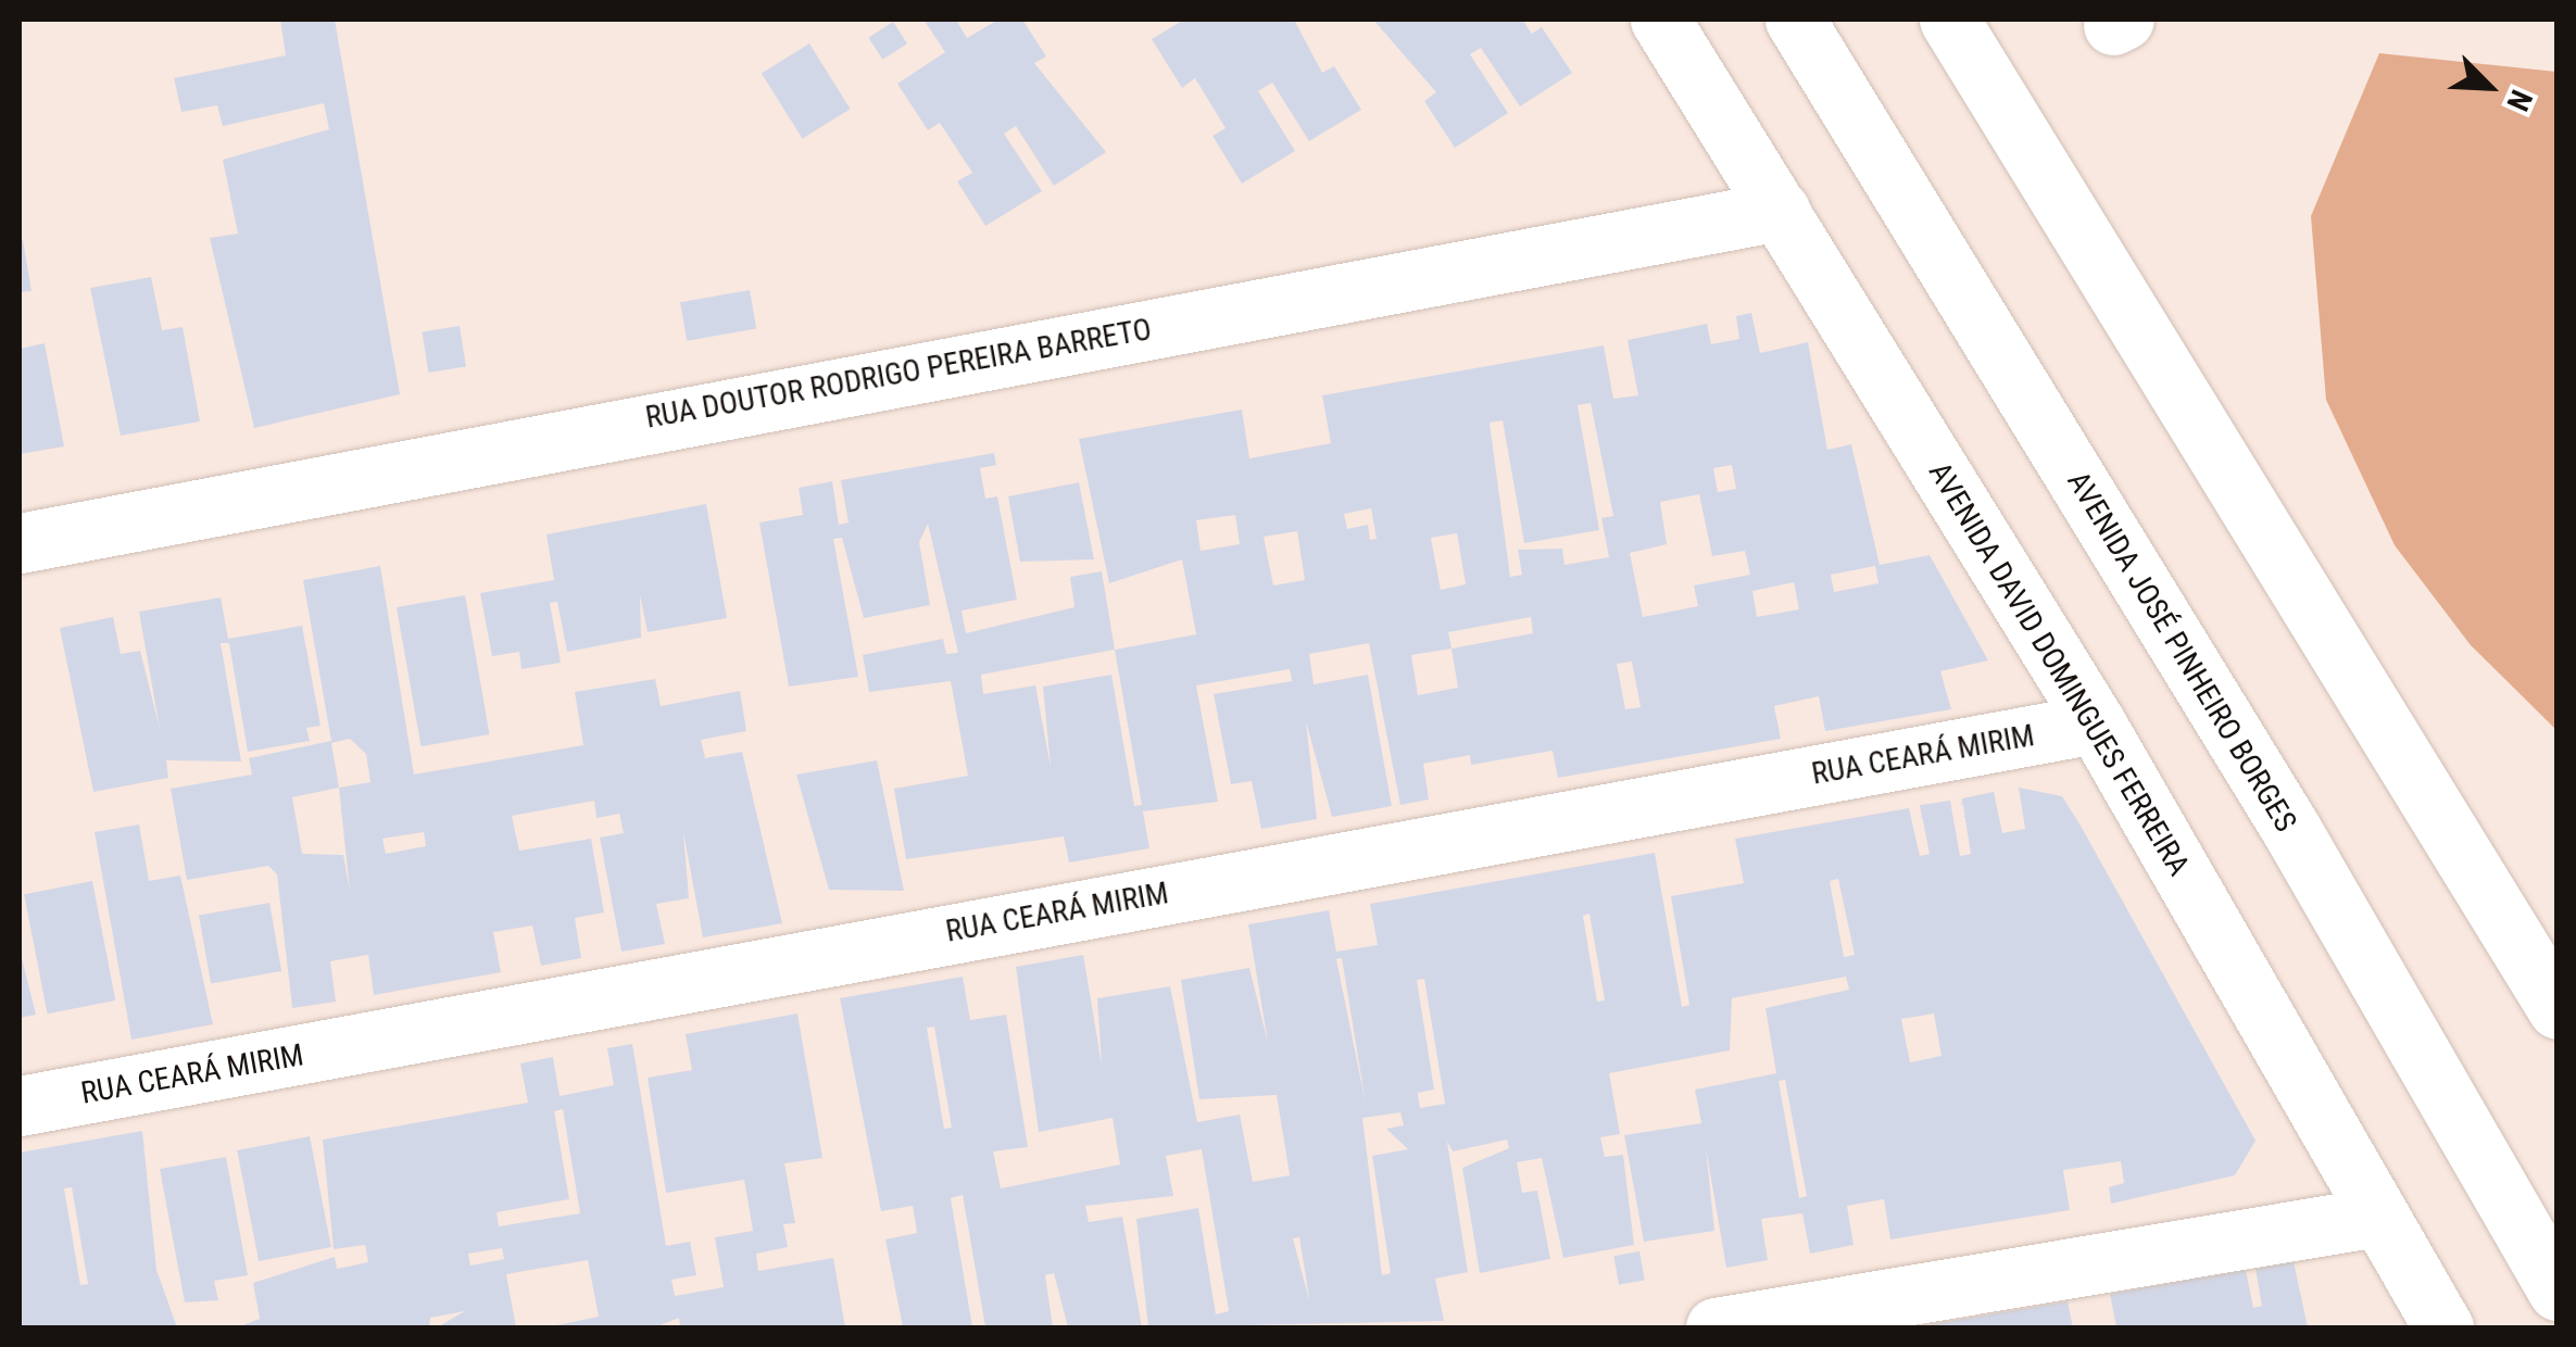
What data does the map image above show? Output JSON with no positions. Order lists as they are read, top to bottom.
{
  "streets": {
    "street": [
      "RUA DOUTOR RODRIGO PEREIRA BARRETO",
      "AVENIDA JOSÉ PINHEIRO BORGES",
      "AVENIDA DAVID DOMINGUES FERREIRA",
      "RUA CEARÁ MIRIM"
    ]
  },
  "crossings": [
    ["RUA DOUTOR RODRIGO PEREIRA BARRETO", "AVENIDA DAVID DOMINGUES FERREIRA"],
    ["AVENIDA DAVID DOMINGUES FERREIRA", "RUA CEARÁ MIRIM"]
  ],
  "north": "bottom right"
}
